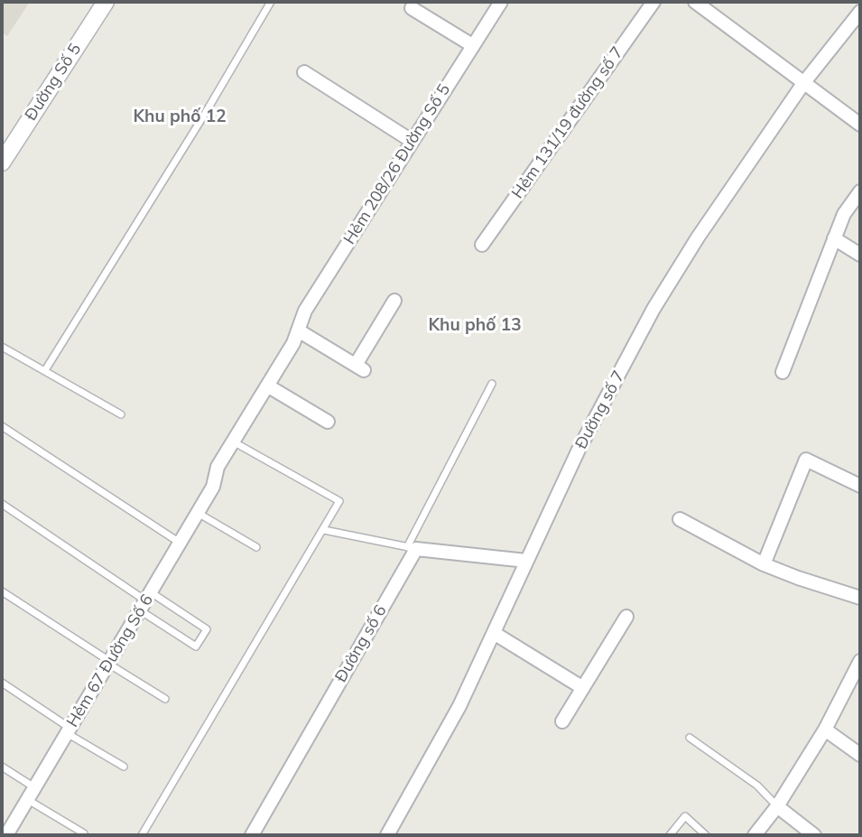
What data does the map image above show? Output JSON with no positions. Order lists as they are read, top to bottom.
{
  "streets": {
    "street": [
      "Đường Số 5",
      "Hẻm 131/19 đường số 7",
      "Hẻm 208/26 Đường Số 5",
      "Đường số 7",
      "Đường số 6",
      "Hẻm 67 Đường Số 6"
    ]
  },
  "crossings": [
    ["Hẻm 208/26 Đường Số 5", "Hẻm 67 Đường Số 6"]
  ],
  "districts": ["Khu phố 12", "Khu phố 13"]
}
